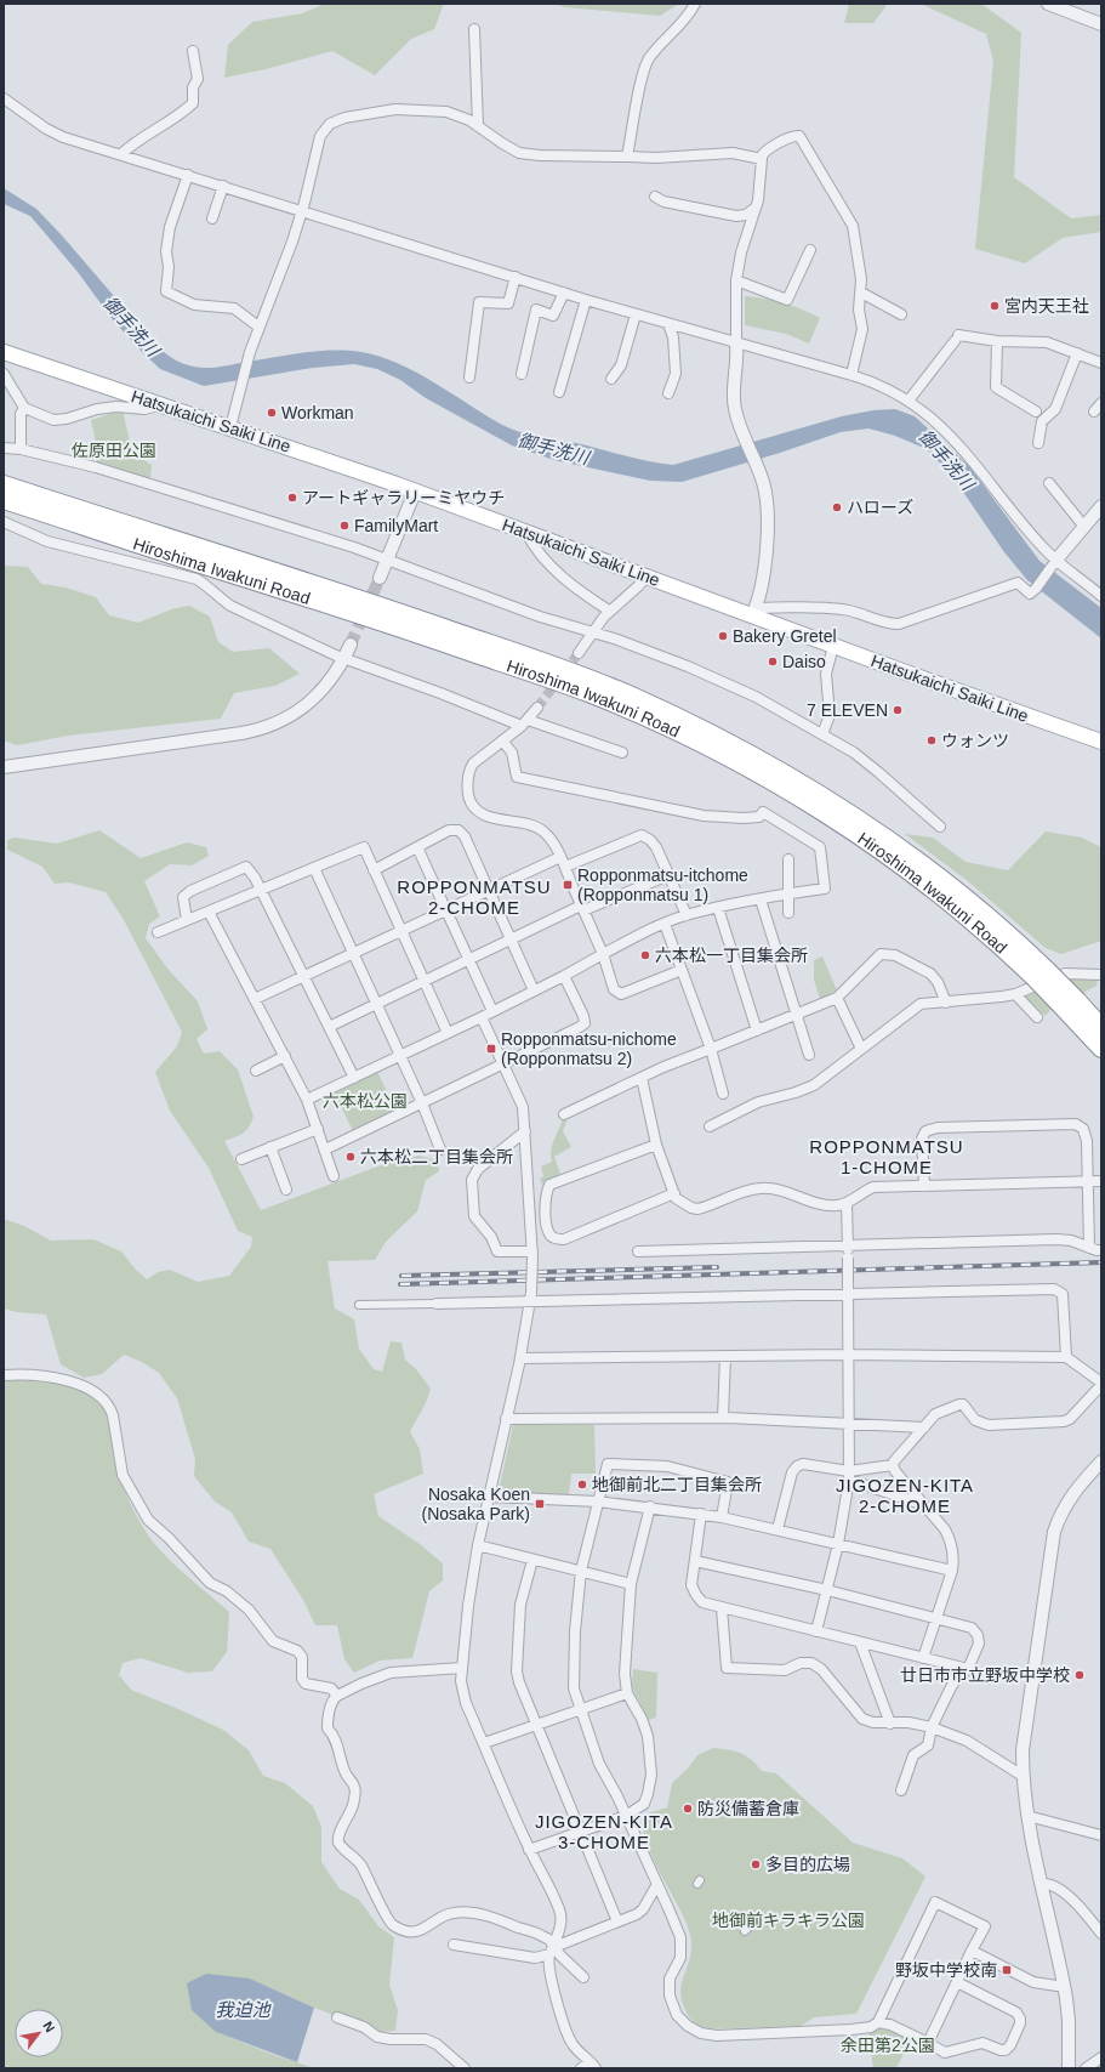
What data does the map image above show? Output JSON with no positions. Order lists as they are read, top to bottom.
{
  "streets": {
    "highway": ["Hiroshima Iwakuni Road"],
    "main road": ["Hatsukaichi Saiki Line"]
  },
  "districts": [
    "ROPPONMATSU 2-CHOME",
    "ROPPONMATSU 1-CHOME",
    "JIGOZEN-KITA 2-CHOME",
    "JIGOZEN-KITA 3-CHOME"
  ],
  "water": ["御手洗川", "我迫池"],
  "parks": [
    "佐原田公園",
    "六本松公園",
    "地御前キラキラ公園",
    "余田第2公園"
  ],
  "places": {
    "other": [
      "宮内天王社",
      "Workman",
      "アートギャラリーミヤウチ",
      "ハローズ",
      "FamilyMart",
      "Bakery Gretel",
      "Daiso",
      "7 ELEVEN",
      "ウォンツ",
      "六本松一丁目集会所",
      "六本松二丁目集会所",
      "地御前北二丁目集会所",
      "廿日市市立野坂中学校",
      "防災備蓄倉庫",
      "多目的広場"
    ],
    "transit": [
      "Ropponmatsu-itchome (Ropponmatsu 1)",
      "Ropponmatsu-nichome (Ropponmatsu 2)",
      "Nosaka Koen (Nosaka Park)",
      "野坂中学校南"
    ]
  },
  "north": "top right"
}
